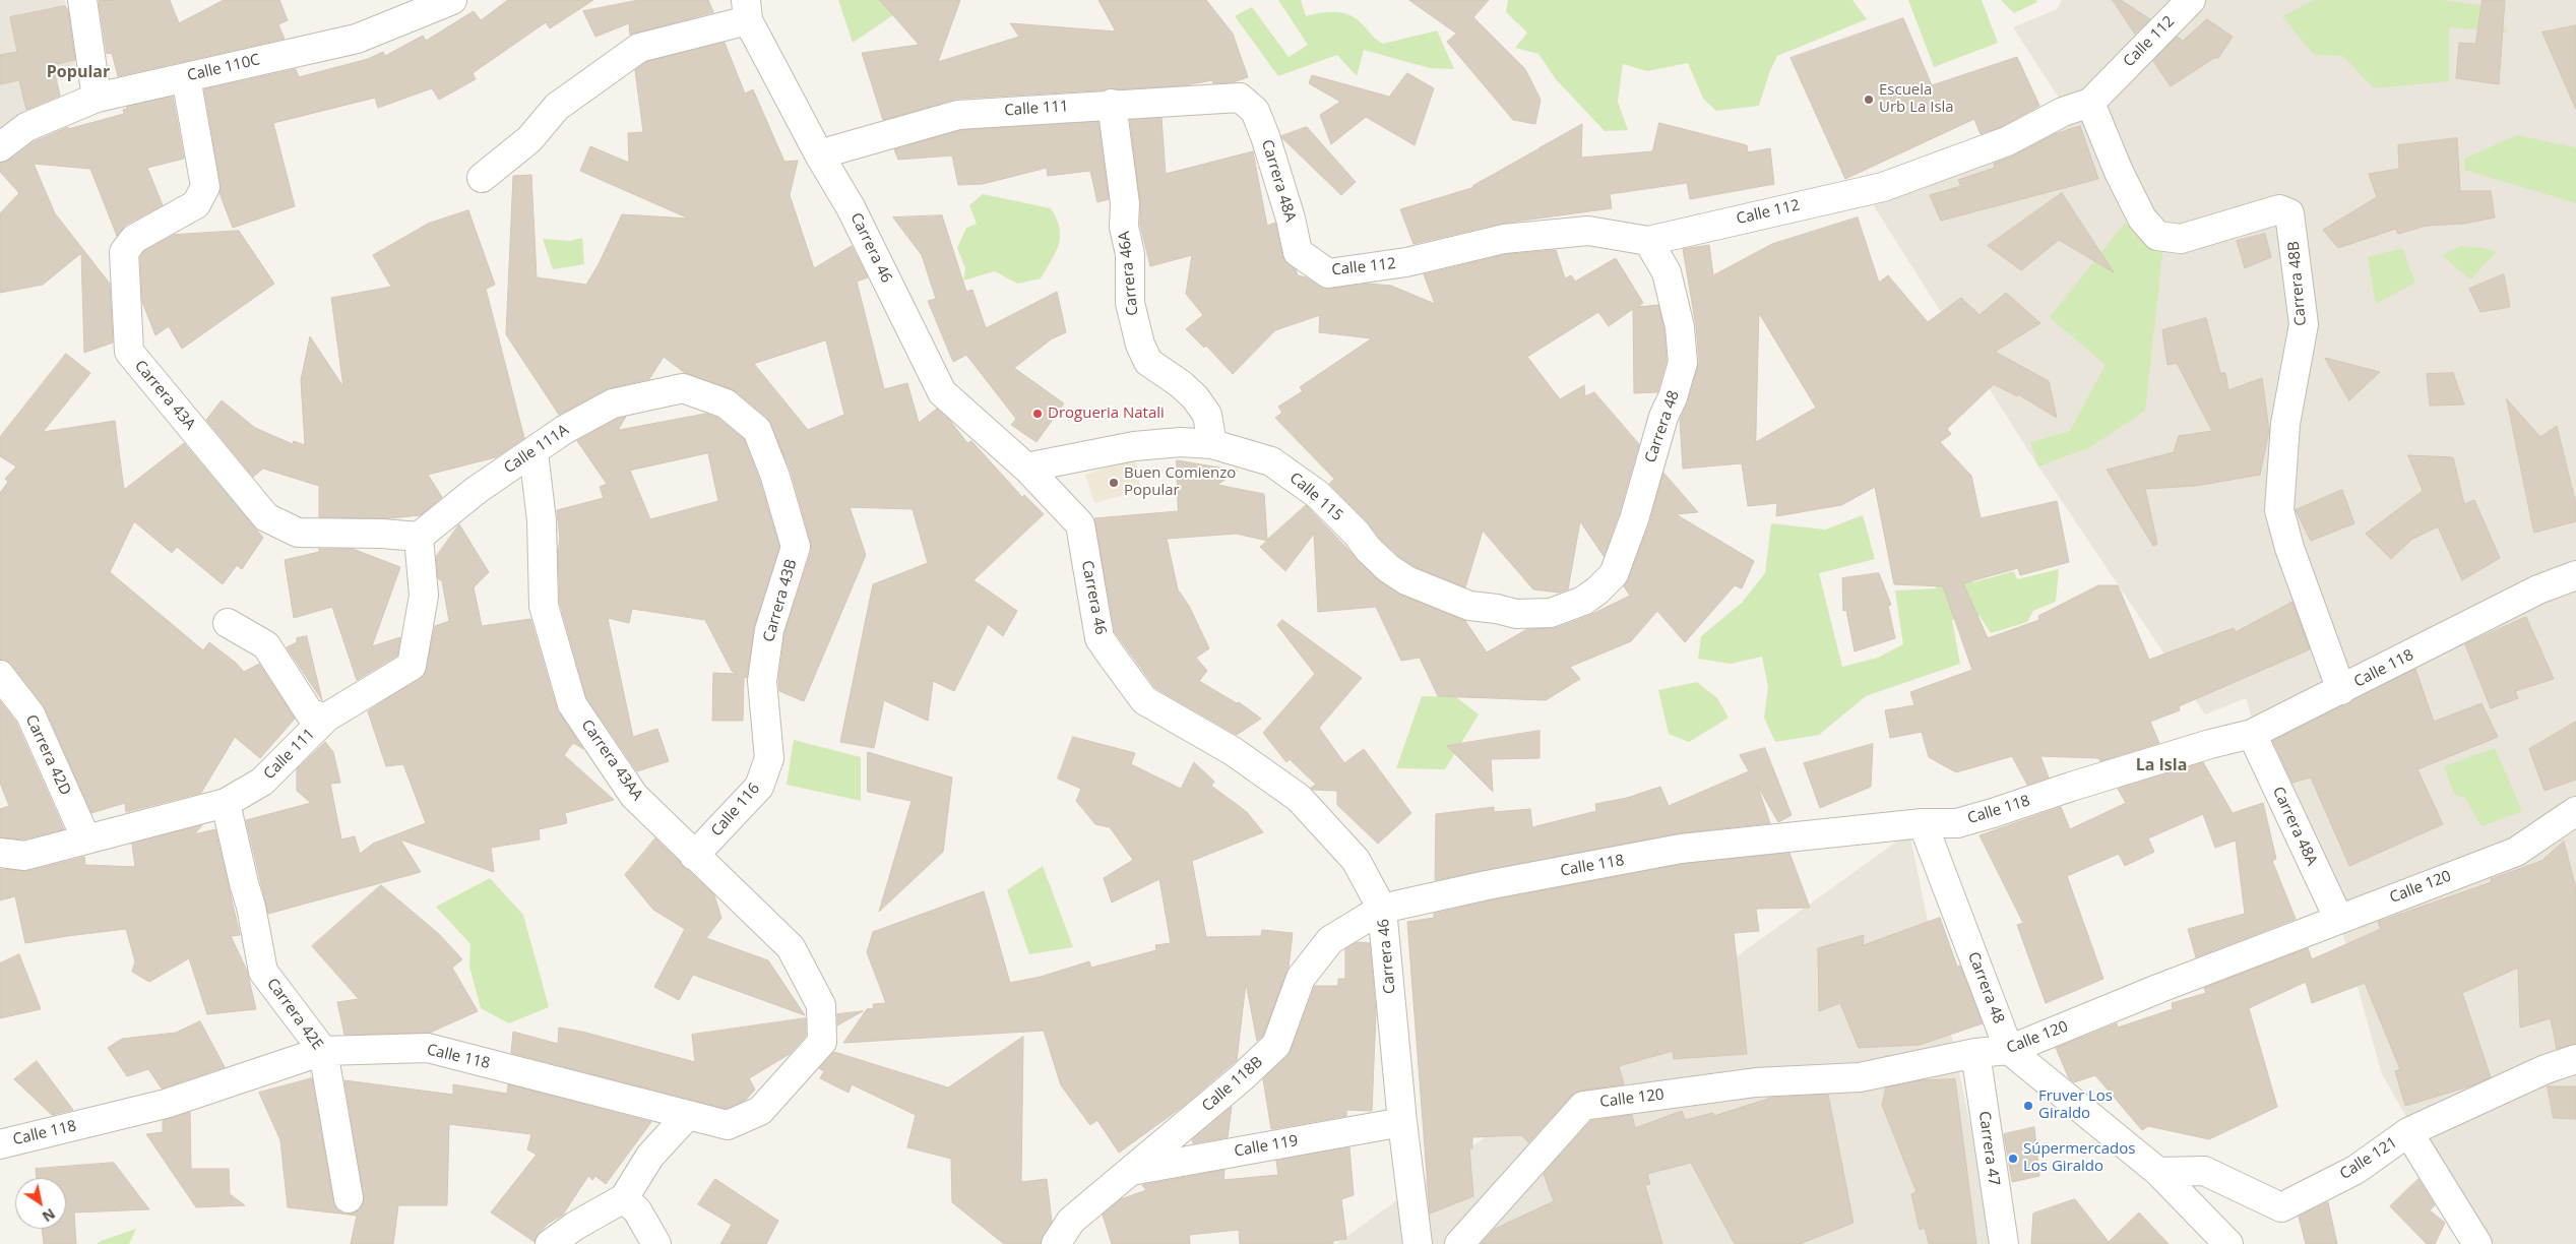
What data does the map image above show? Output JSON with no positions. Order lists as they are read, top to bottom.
{
  "streets": {
    "street": [
      "Calle 112",
      "Calle 110C",
      "Calle 111",
      "Carrera 48A",
      "Carrera 46",
      "Carrera 46A",
      "Carrera 48B",
      "Carrera 43A",
      "Carrera 48",
      "Calle 111A",
      "Calle 115",
      "Carrera 43B",
      "Calle 118",
      "Carrera 42D",
      "Carrera 43AA",
      "Calle 116",
      "Calle 120",
      "Carrera 42E",
      "Calle 118B",
      "Calle 119",
      "Carrera 47",
      "Calle 121"
    ]
  },
  "crossings": [
    ["Calle 112", "Carrera 48A"],
    ["Calle 112", "Carrera 48B"],
    ["Calle 112", "Carrera 48"],
    ["Calle 110C", "Carrera 43A"],
    ["Calle 111", "Carrera 48A"],
    ["Calle 111", "Carrera 46"],
    ["Calle 111", "Carrera 46A"],
    ["Calle 111", "Carrera 43A"],
    ["Calle 111", "Calle 111A"],
    ["Calle 111", "Carrera 42D"],
    ["Calle 111", "Carrera 42E"],
    ["Carrera 48A", "Calle 118"],
    ["Carrera 48A", "Calle 120"],
    ["Carrera 46", "Calle 115"],
    ["Carrera 46", "Calle 118"],
    ["Carrera 46", "Calle 118B"],
    ["Carrera 46", "Calle 119"],
    ["Carrera 46A", "Calle 115"],
    ["Carrera 48B", "Calle 118"],
    ["Carrera 43A", "Calle 111A"],
    ["Carrera 48", "Calle 115"],
    ["Carrera 48", "Calle 118"],
    ["Carrera 48", "Calle 120"],
    ["Calle 111A", "Carrera 43B"],
    ["Calle 111A", "Carrera 43AA"],
    ["Carrera 43B", "Calle 116"],
    ["Calle 118", "Carrera 43AA"],
    ["Calle 118", "Carrera 42E"],
    ["Calle 118", "Calle 118B"],
    ["Carrera 43AA", "Calle 116"],
    ["Calle 120", "Carrera 47"],
    ["Calle 118B", "Calle 119"]
  ],
  "districts": ["Popular", "La Isla"],
  "places": [
    "Escuela Urb La Isla",
    "Drogueria Natali",
    "Buen Comienzo Popular",
    "Fruver Los Giraldo",
    "Súpermercados Los Giraldo"
  ],
  "north": "bottom right"
}
